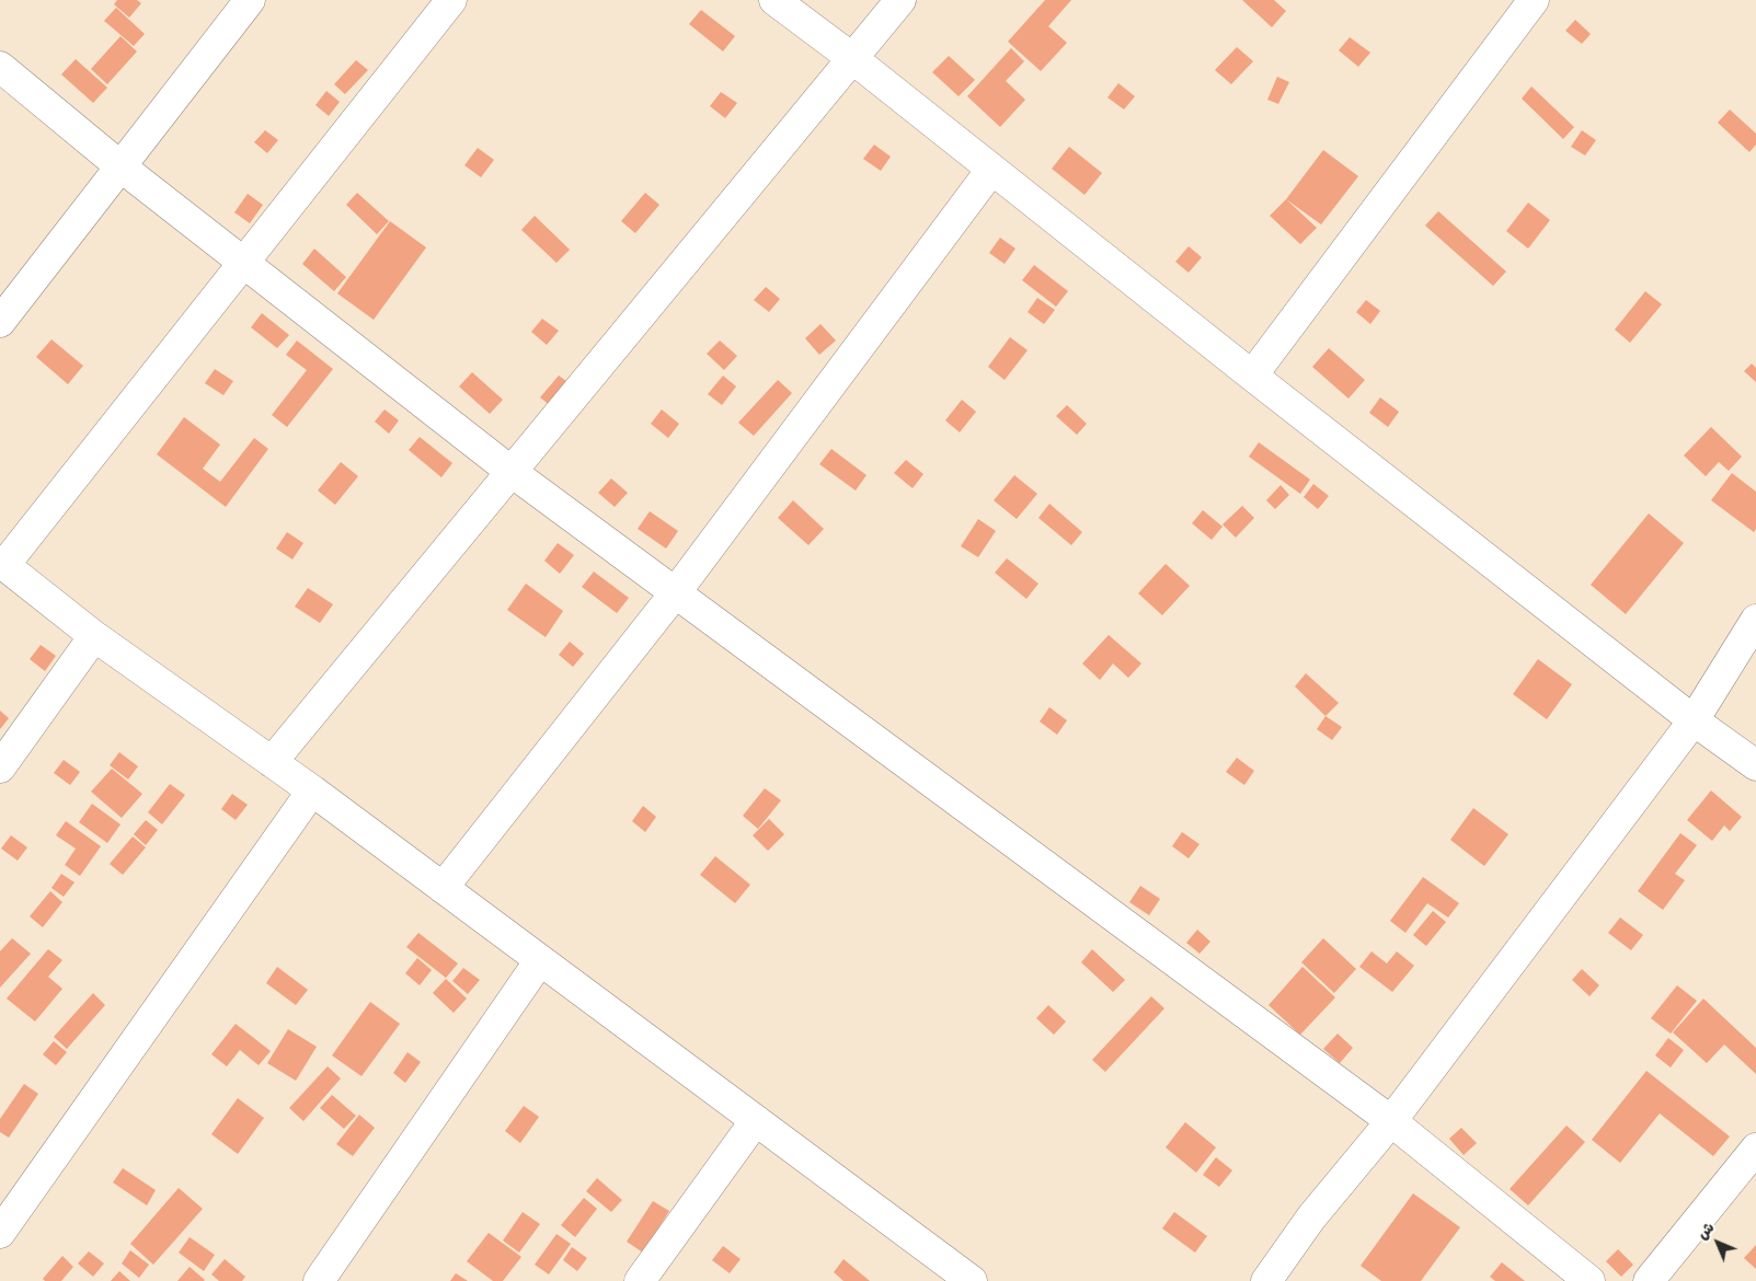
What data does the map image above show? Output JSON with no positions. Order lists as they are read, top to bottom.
{
  "north": "top left"
}
